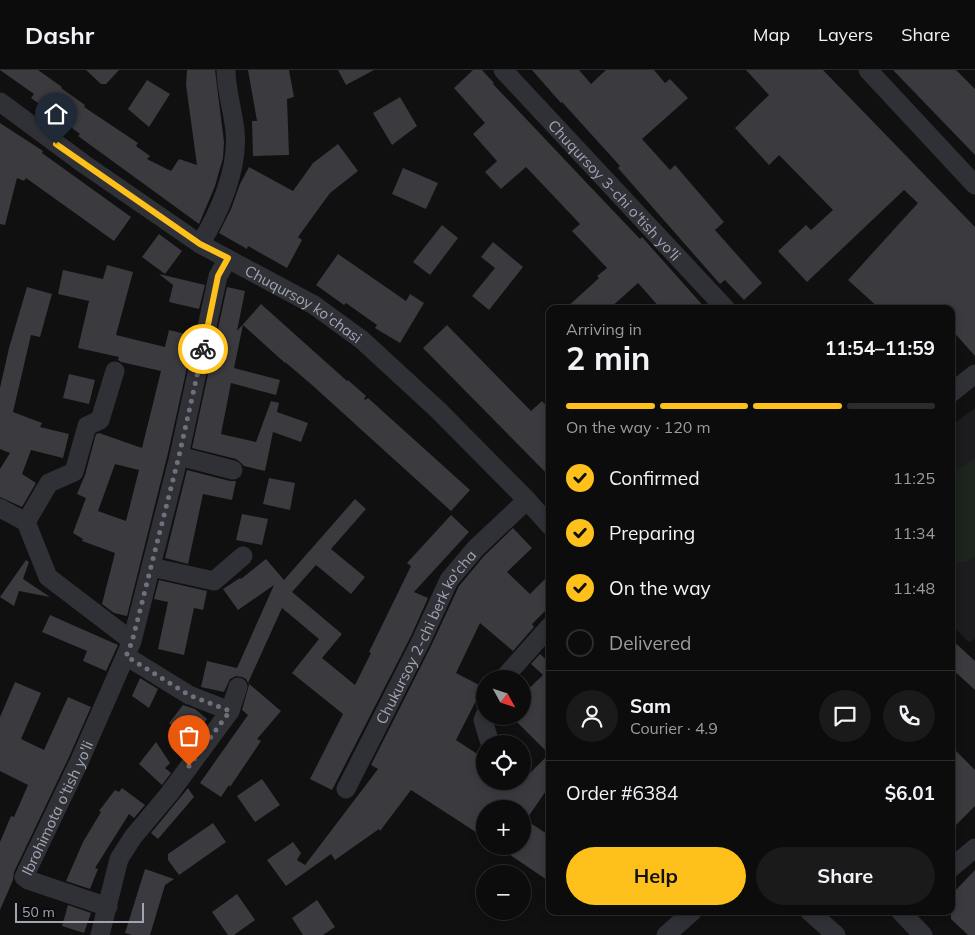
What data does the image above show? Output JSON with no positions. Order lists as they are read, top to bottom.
{
  "streets": {
    "street": [
      "Chuqursoy 3-chi o'tish yo'li",
      "Chuqursoy ko'chasi",
      "Chukursoy 2-chi berk ko'cha",
      "Ibrohimota o'tish yo'li"
    ]
  },
  "crossings": [
    ["Chuqursoy ko'chasi", "Chukursoy 2-chi berk ko'cha"],
    ["Chuqursoy ko'chasi", "Ibrohimota o'tish yo'li"]
  ],
  "scale_bar": "50 m",
  "north": "bottom right",
  "page": {
    "header": "Dashr",
    "nav": ["Map", "Layers", "Share"],
    "heading": ["2 min", "Arriving in", "11:54–11:59"],
    "panel": [
      "Sam",
      "Courier · 4.9",
      "Order #6384",
      "$6.01"
    ],
    "bar": "On the way · 120 m",
    "list": [
      ["Confirmed", "11:25"],
      ["Preparing", "11:34"],
      ["On the way", "11:48"],
      "Delivered"
    ],
    "map_buttons": ["+", "−"],
    "buttons": ["Help", "Share"],
    "scale": "50 m"
  }
}
